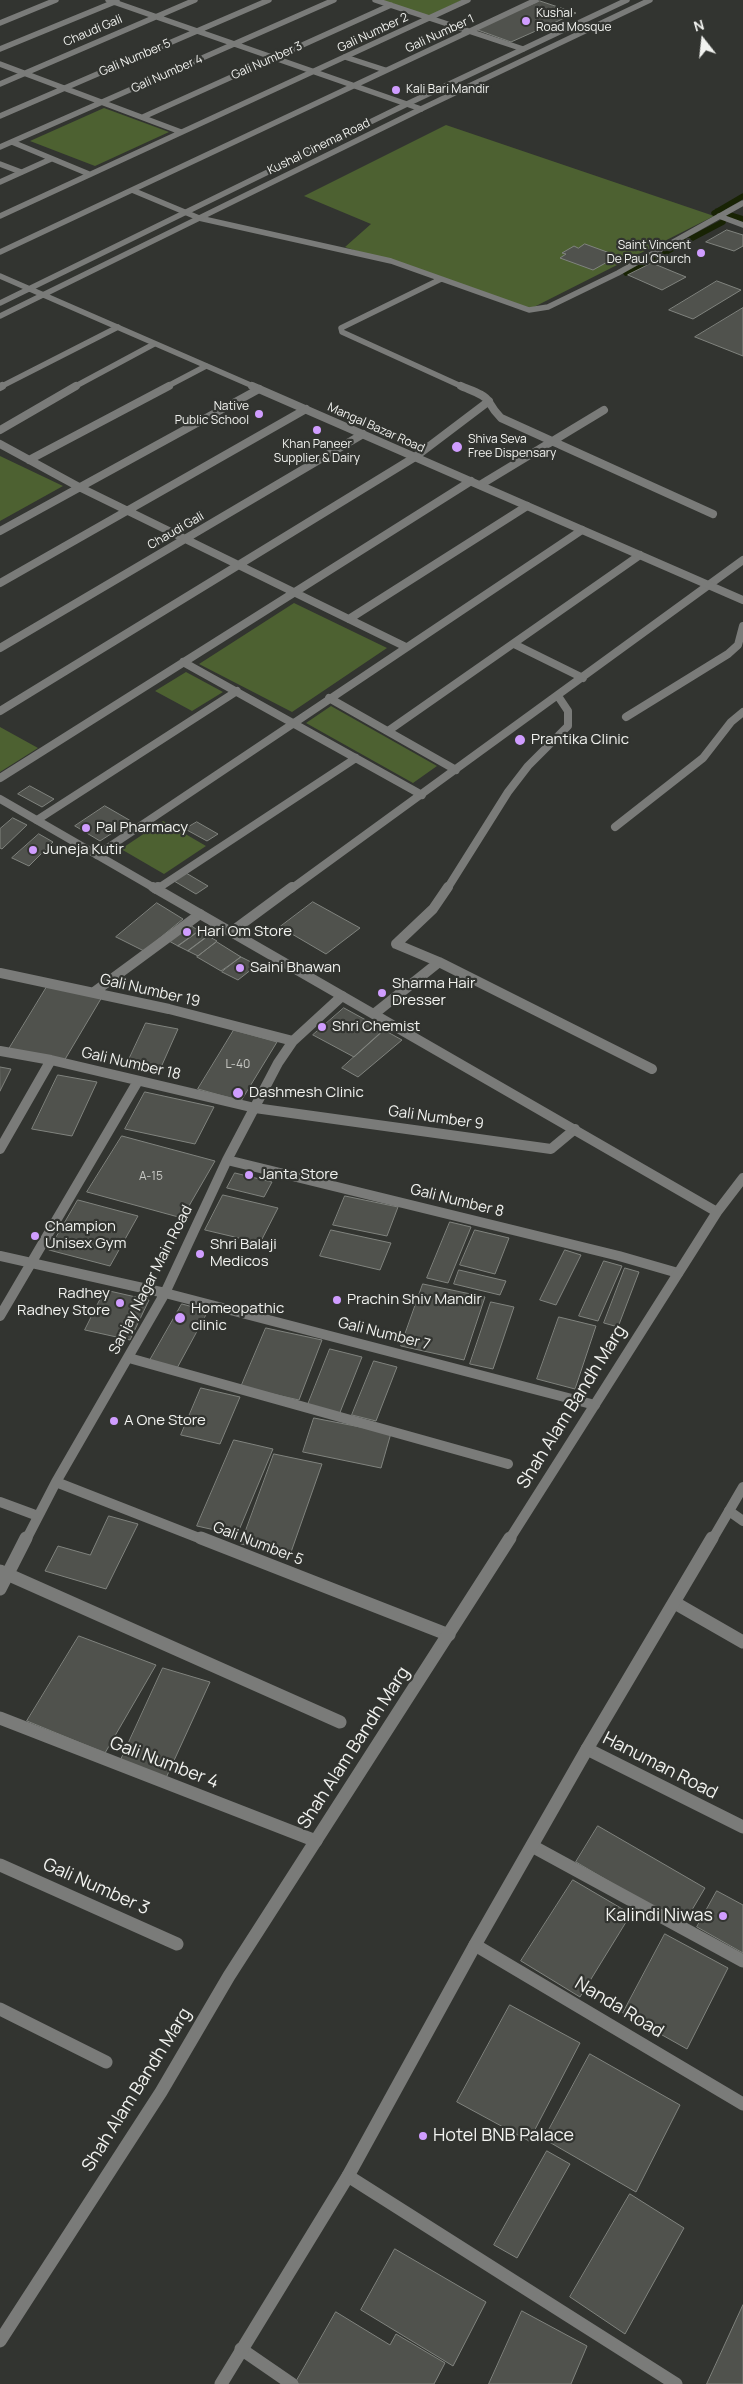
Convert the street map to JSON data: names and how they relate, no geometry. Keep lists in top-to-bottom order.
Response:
{
  "streets": {
    "street": [
      "Chaudi Gali",
      "Gali Number 2",
      "Gali Number 1",
      "Gali Number 5",
      "Gali Number 3",
      "Gali Number 4",
      "Kushal Cinema Road",
      "Mangal Bazar Road",
      "Gali Number 19",
      "Gali Number 18",
      "Gali Number 9",
      "Gali Number 8",
      "Sanjay Nagar Main Road",
      "Gali Number 7",
      "Shah Alam Bandh Marg",
      "Hanuman Road",
      "Nanda Road"
    ]
  },
  "crossings": [
    ["Chaudi Gali", "Mangal Bazar Road"],
    ["Gali Number 5", "Sanjay Nagar Main Road"],
    ["Gali Number 5", "Shah Alam Bandh Marg"],
    ["Gali Number 4", "Shah Alam Bandh Marg"],
    ["Kushal Cinema Road", "Mangal Bazar Road"],
    ["Gali Number 19", "Sanjay Nagar Main Road"],
    ["Gali Number 18", "Gali Number 9"],
    ["Gali Number 18", "Sanjay Nagar Main Road"],
    ["Gali Number 9", "Sanjay Nagar Main Road"],
    ["Gali Number 8", "Sanjay Nagar Main Road"],
    ["Gali Number 8", "Shah Alam Bandh Marg"],
    ["Sanjay Nagar Main Road", "Gali Number 7"],
    ["Gali Number 7", "Shah Alam Bandh Marg"]
  ],
  "places": [
    "Kushal Road Mosque",
    "Kali Bari Mandir",
    "Saint Vincent De Paul Church",
    "Native Public School",
    "Khan Paneer Supplier & Dairy",
    "Shiva Seva Free Dispensary",
    "Prantika Clinic",
    "Pal Pharmacy",
    "Juneja Kutir",
    "Hari Om Store",
    "Saini Bhawan",
    "Sharma Hair Dresser",
    "Shri Chemist",
    "Dashmesh Clinic",
    "Janta Store",
    "Champion Unisex Gym",
    "Shri Balaji Medicos",
    "Prachin Shiv Mandir",
    "Radhey Radhey Store",
    "Homeopathic clinic",
    "A One Store",
    "Kalindi Niwas",
    "Hotel BNB Palace"
  ],
  "house_numbers": ["L-40", "A-15"],
  "north": "top"
}
